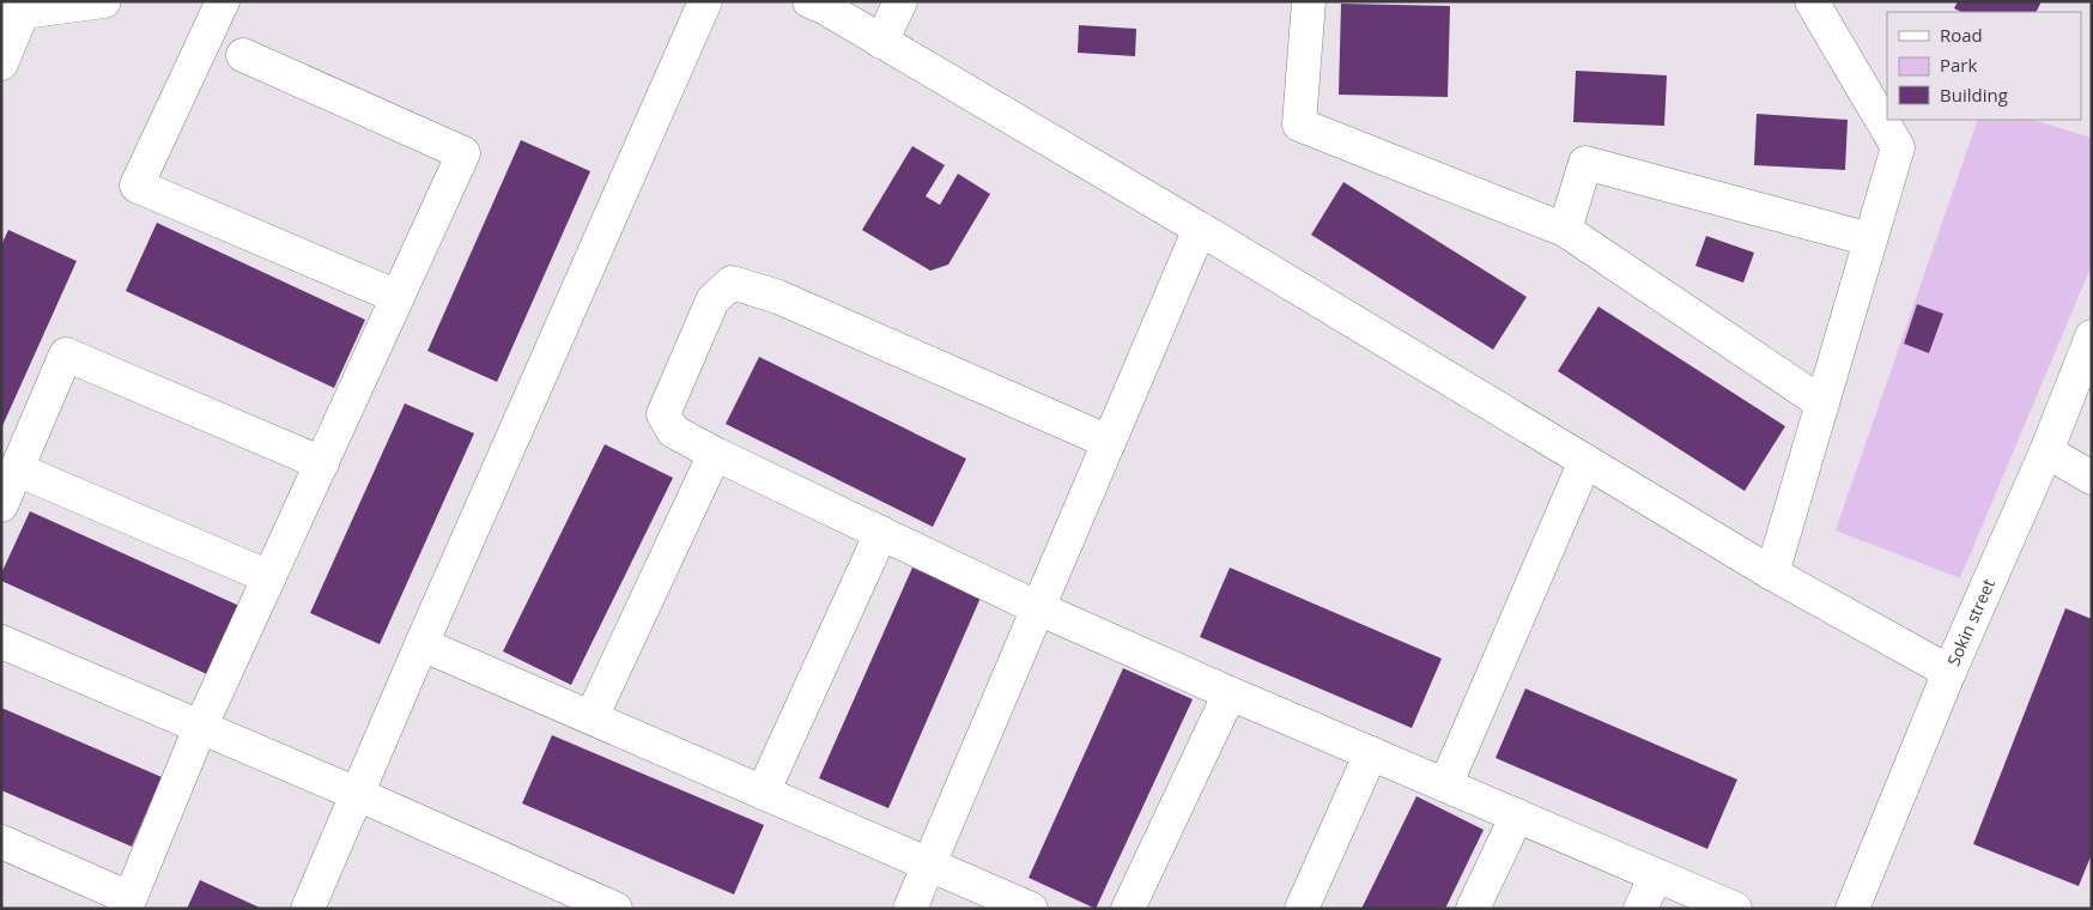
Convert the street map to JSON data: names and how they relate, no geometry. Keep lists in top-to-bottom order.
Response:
{
  "streets": {
    "street": ["Sokin street"]
  },
  "legend": ["Road", "Park", "Building"]
}
